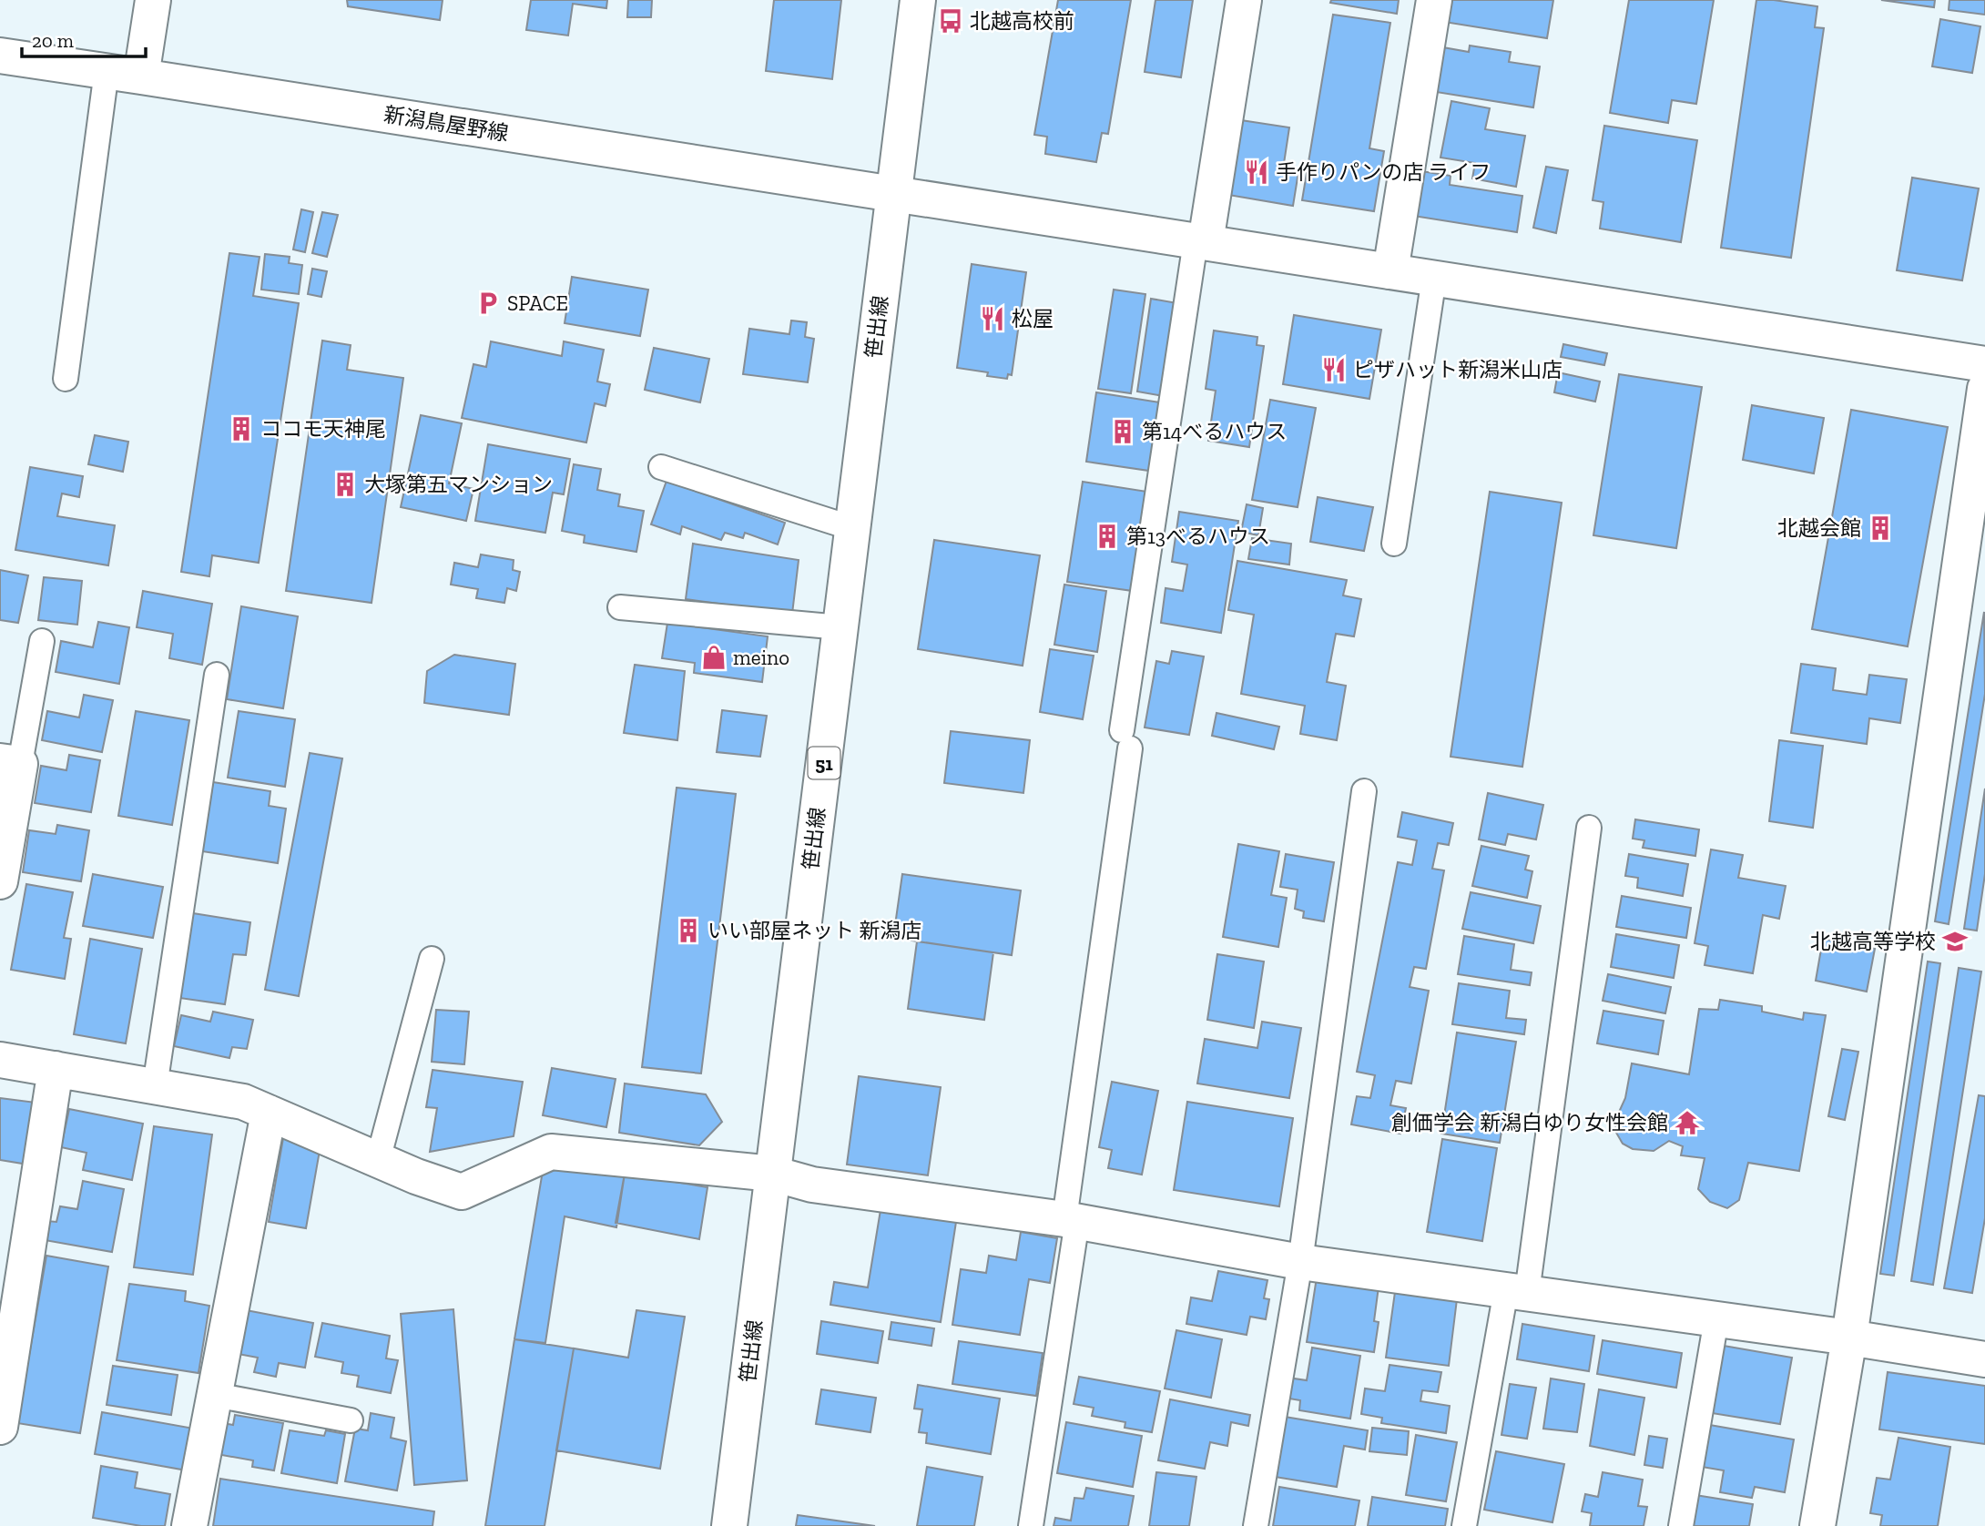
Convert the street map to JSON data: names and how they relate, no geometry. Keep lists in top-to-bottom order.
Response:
{
  "streets": {
    "street": ["新潟鳥屋野線", "笹出線", "51"]
  },
  "crossings": [
    ["新潟鳥屋野線", "笹出線"]
  ],
  "places": {
    "bus stop": ["北越高校前"],
    "restaurant": ["手作りパンの店 ライフ", "松屋", "ピザハット新潟米山店"],
    "parking": ["SPACE"],
    "building": [
      "ココモ天神尾",
      "第14べるハウス",
      "大塚第五マンション",
      "北越会館",
      "第13べるハウス",
      "いい部屋ネット 新潟店"
    ],
    "shop": ["meino"],
    "school or university": ["北越高等学校"],
    "temple": ["創価学会 新潟白ゆり女性会館"]
  },
  "scale_bar": "20 m"
}
